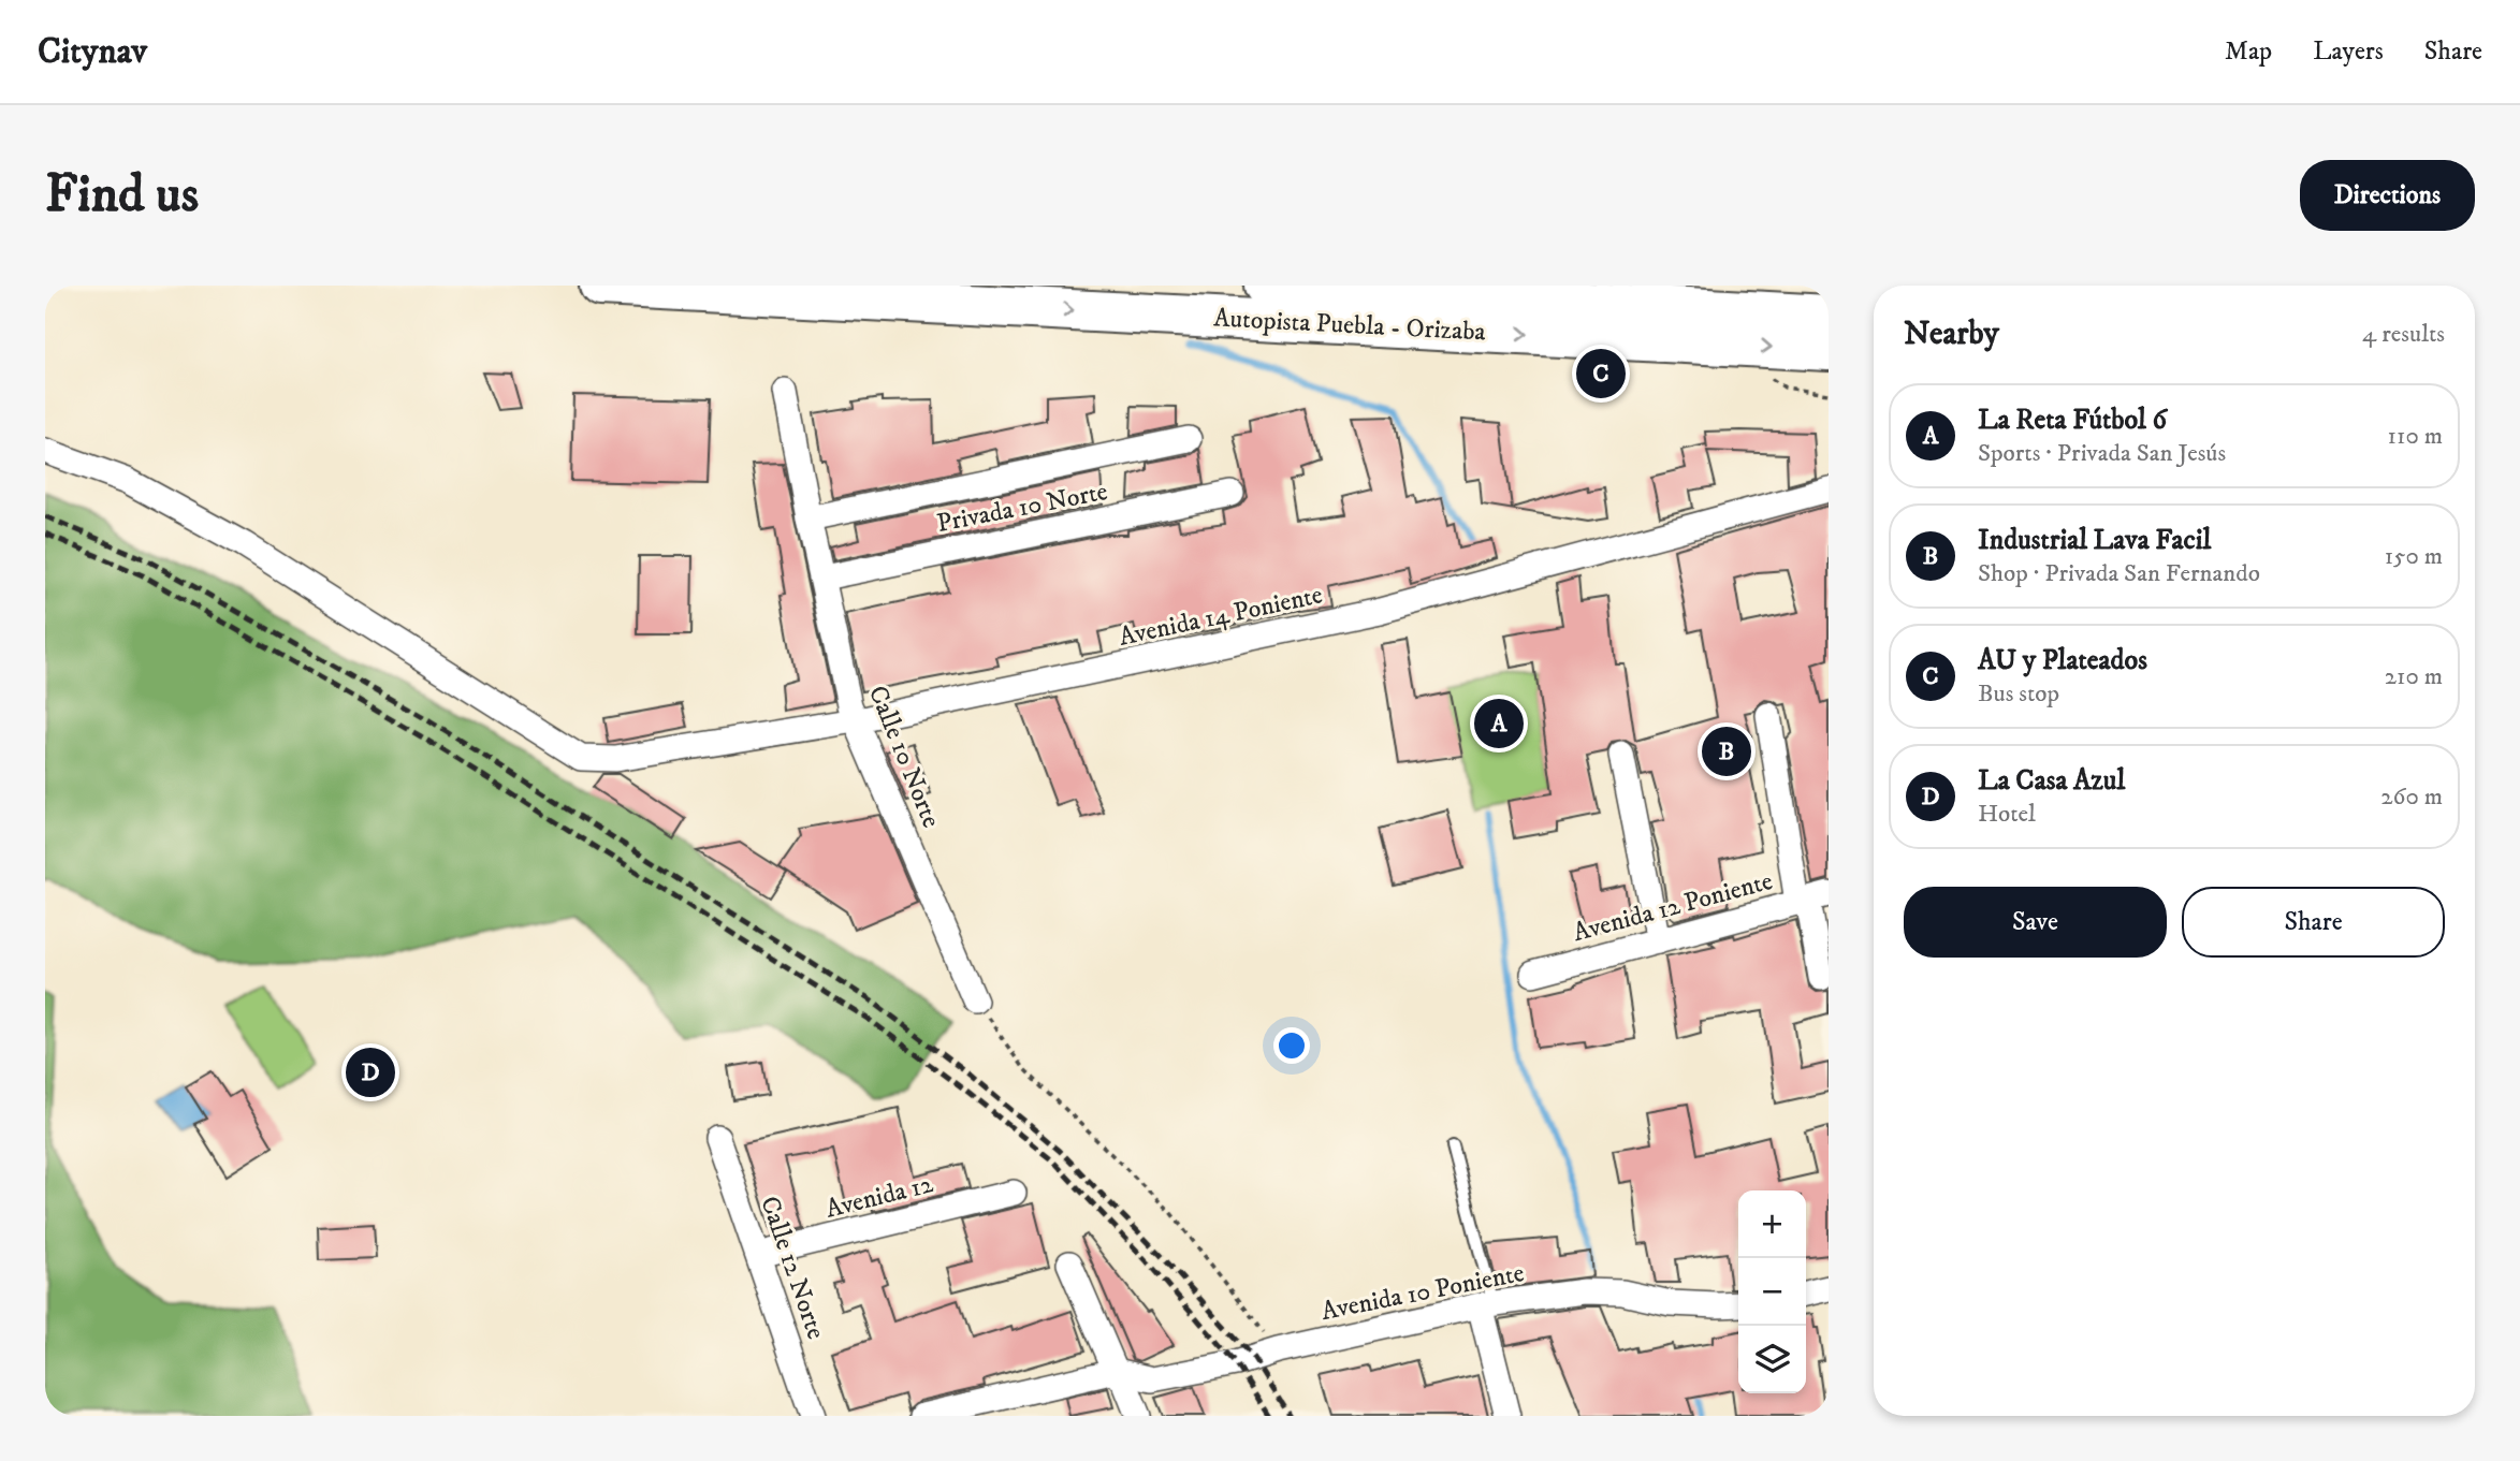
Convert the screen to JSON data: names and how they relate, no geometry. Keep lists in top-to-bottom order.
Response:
{
  "streets": {
    "highway": ["Autopista Puebla - Orizaba"],
    "street": [
      "Privada 10 Norte",
      "Avenida 14 Poniente",
      "Calle 10 Norte",
      "Avenida 12 Poniente",
      "Avenida 12",
      "Calle 12 Norte",
      "Avenida 10 Poniente"
    ]
  },
  "crossings": [
    ["Privada 10 Norte", "Calle 10 Norte"],
    ["Avenida 14 Poniente", "Calle 10 Norte"],
    ["Avenida 12", "Calle 12 Norte"]
  ],
  "page": {
    "header": "Citynav",
    "nav": ["Map", "Layers", "Share"],
    "buttons": [
      "Directions",
      ["Save", "Share"]
    ],
    "title": "Find us",
    "heading": ["Nearby", "4 results"],
    "pins": [
      "C",
      "A",
      "B",
      "D"
    ],
    "list": [
      {
        "mark": "A",
        "name": "La Reta Fútbol 6",
        "note": "Sports · Privada San Jesús",
        "value": "110 m"
      },
      {
        "mark": "B",
        "name": "Industrial Lava Facil",
        "note": "Shop · Privada San Fernando",
        "value": "150 m"
      },
      {
        "mark": "C",
        "name": "AU y Plateados",
        "note": "Bus stop",
        "value": "210 m"
      },
      {
        "mark": "D",
        "name": "La Casa Azul",
        "note": "Hotel",
        "value": "260 m"
      }
    ],
    "map_buttons": ["+", "−"]
  }
}
